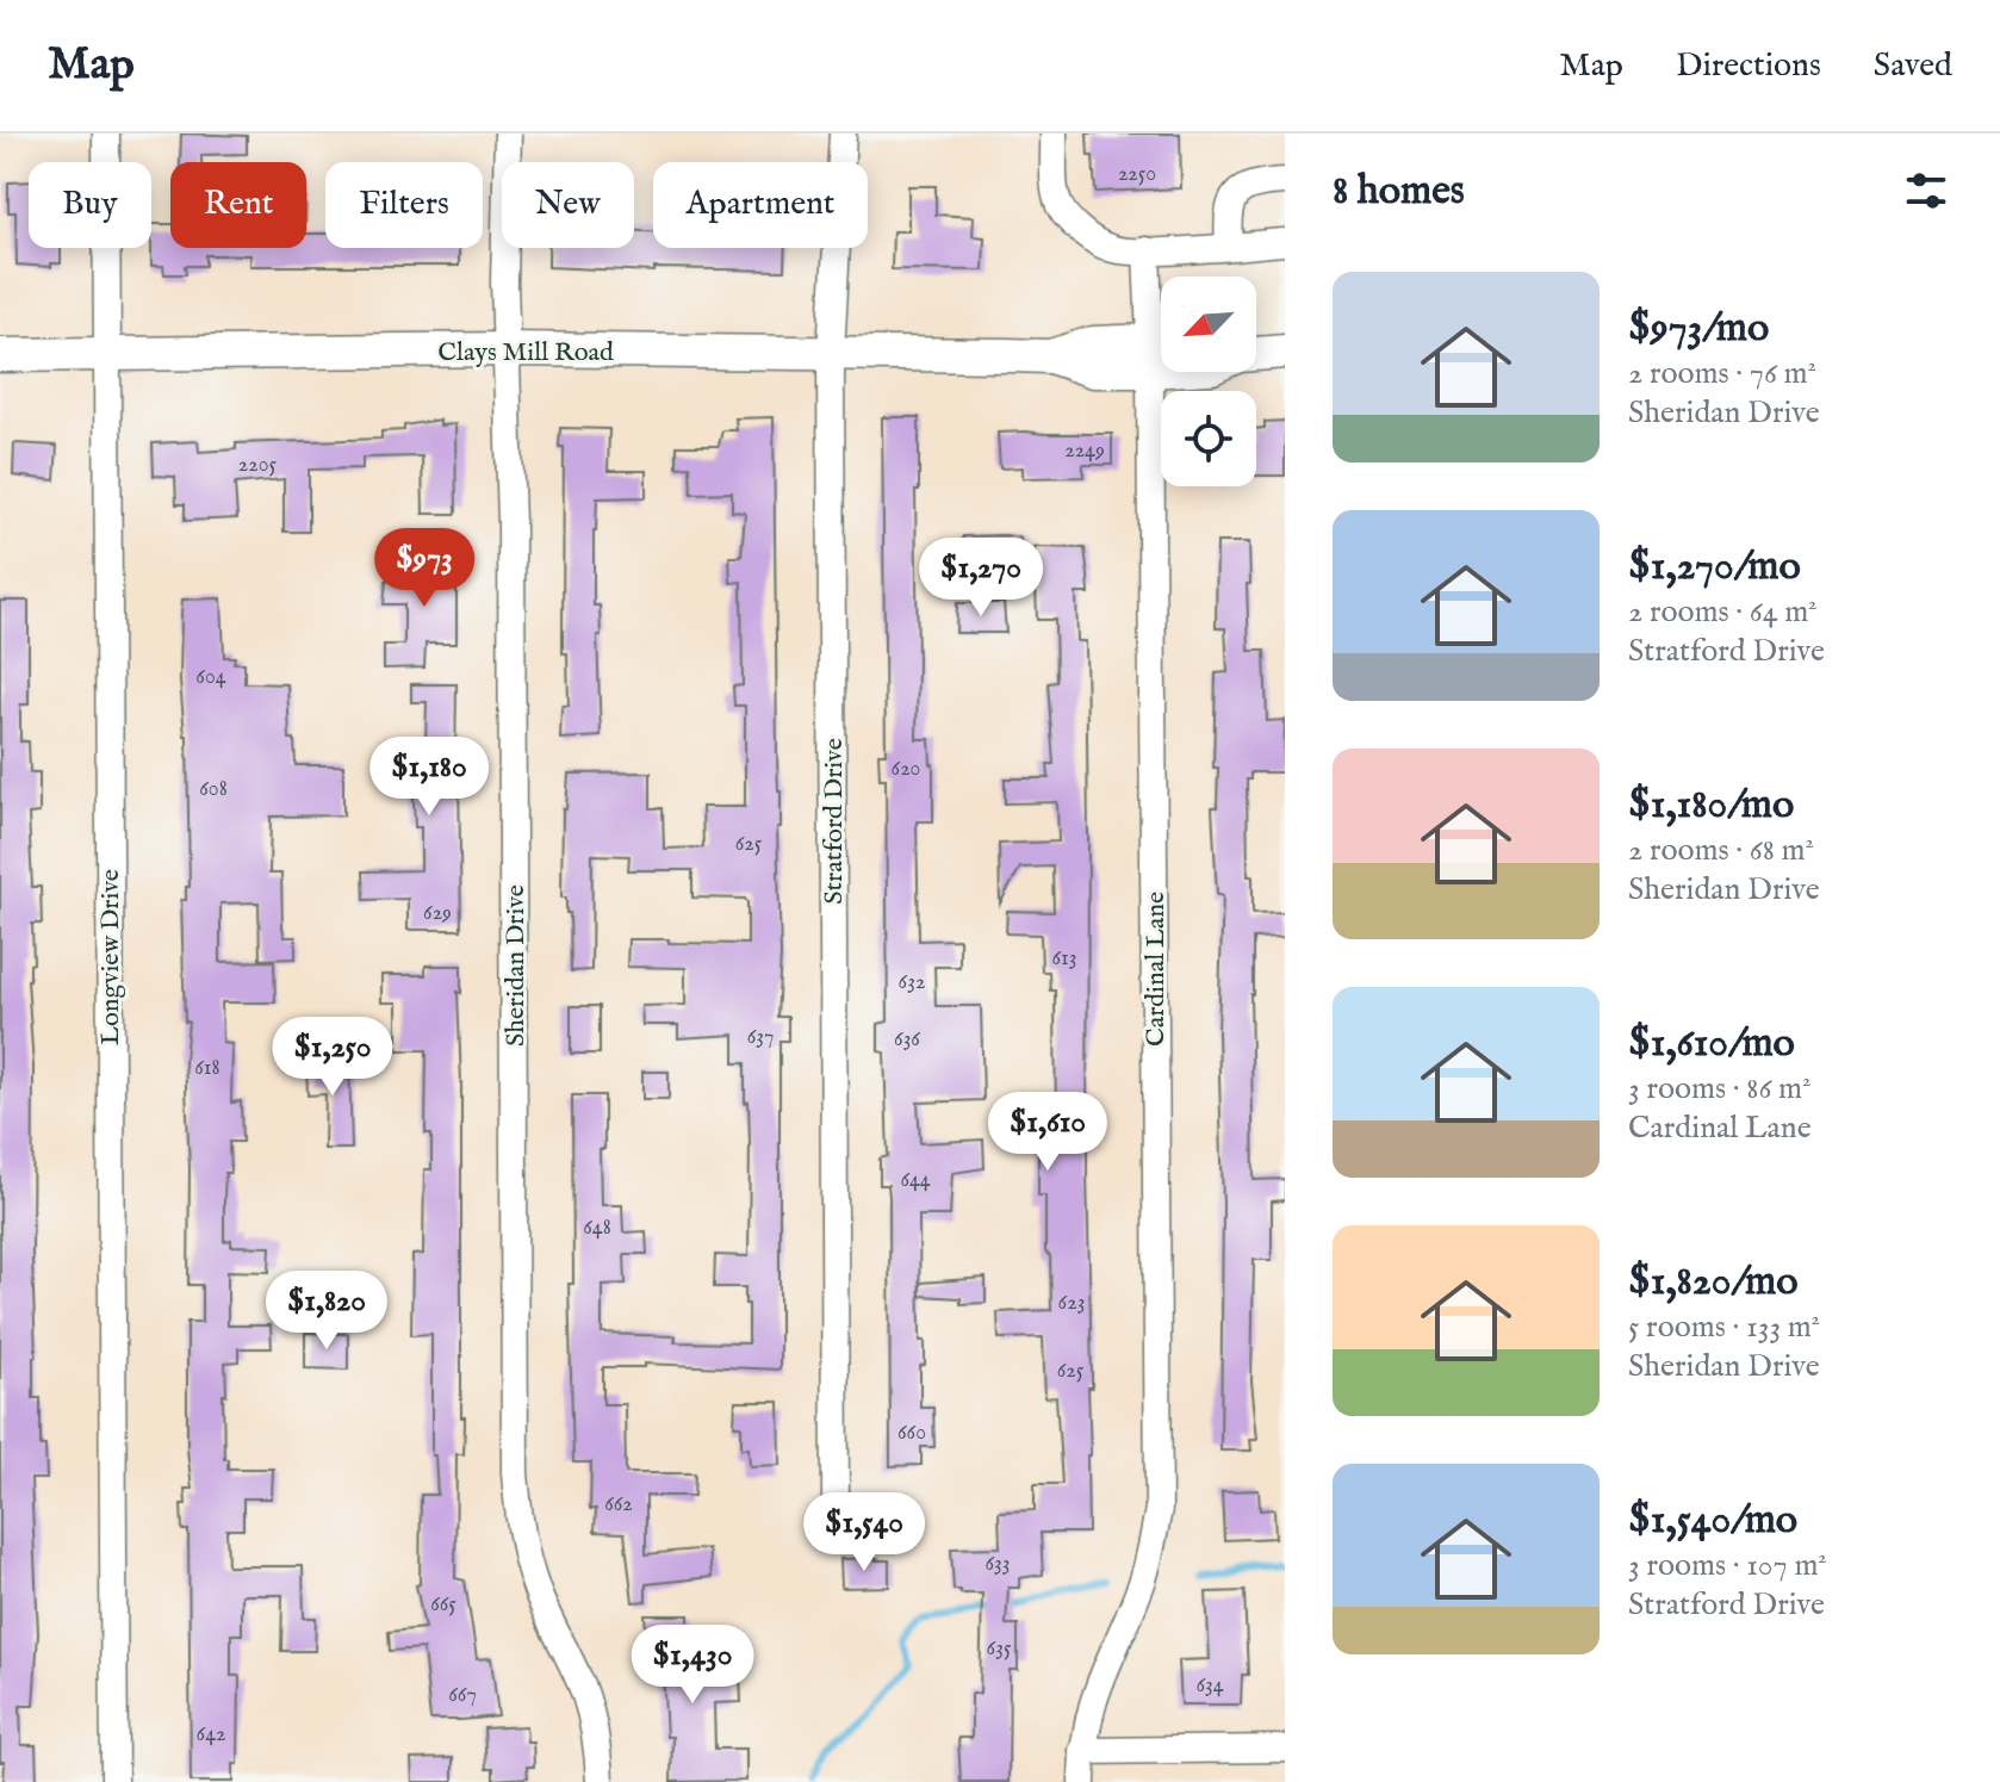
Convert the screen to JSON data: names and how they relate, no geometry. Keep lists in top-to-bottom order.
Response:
{
  "streets": {
    "main road": ["Clays Mill Road"],
    "street": [
      "Stratford Drive",
      "Longview Drive",
      "Sheridan Drive",
      "Cardinal Lane"
    ]
  },
  "crossings": [
    ["Clays Mill Road", "Stratford Drive"],
    ["Clays Mill Road", "Longview Drive"],
    ["Clays Mill Road", "Sheridan Drive"],
    ["Clays Mill Road", "Cardinal Lane"]
  ],
  "house_numbers": [
    "2250",
    "2249",
    "2205",
    "604",
    "620",
    "608",
    "625",
    "629",
    "613",
    "632",
    "637",
    "636",
    "618",
    "644",
    "648",
    "623",
    "625",
    "660",
    "662",
    "633",
    "665",
    "635",
    "634",
    "667",
    "642"
  ],
  "north": "bottom left",
  "page": {
    "header": "Map",
    "nav": ["Map", "Directions", "Saved"],
    "heading": "8 homes",
    "chip": [
      "Buy",
      "Rent",
      "Filters",
      "New",
      "Apartment"
    ],
    "list": [
      {
        "name": "$973/mo",
        "note": "2 rooms · 76 m² · Sheridan Drive"
      },
      {
        "name": "$1,270/mo",
        "note": "2 rooms · 64 m² · Stratford Drive"
      },
      {
        "name": "$1,180/mo",
        "note": "2 rooms · 68 m² · Sheridan Drive"
      },
      {
        "name": "$1,610/mo",
        "note": "3 rooms · 86 m² · Cardinal Lane"
      },
      {
        "name": "$1,820/mo",
        "note": "5 rooms · 133 m² · Sheridan Drive"
      },
      {
        "name": "$1,540/mo",
        "note": "3 rooms · 107 m² · Stratford Drive"
      }
    ],
    "price": [
      "$973",
      "$1,270",
      "$1,180",
      "$1,250",
      "$1,610",
      "$1,820",
      "$1,540",
      "$1,430"
    ]
  }
}
